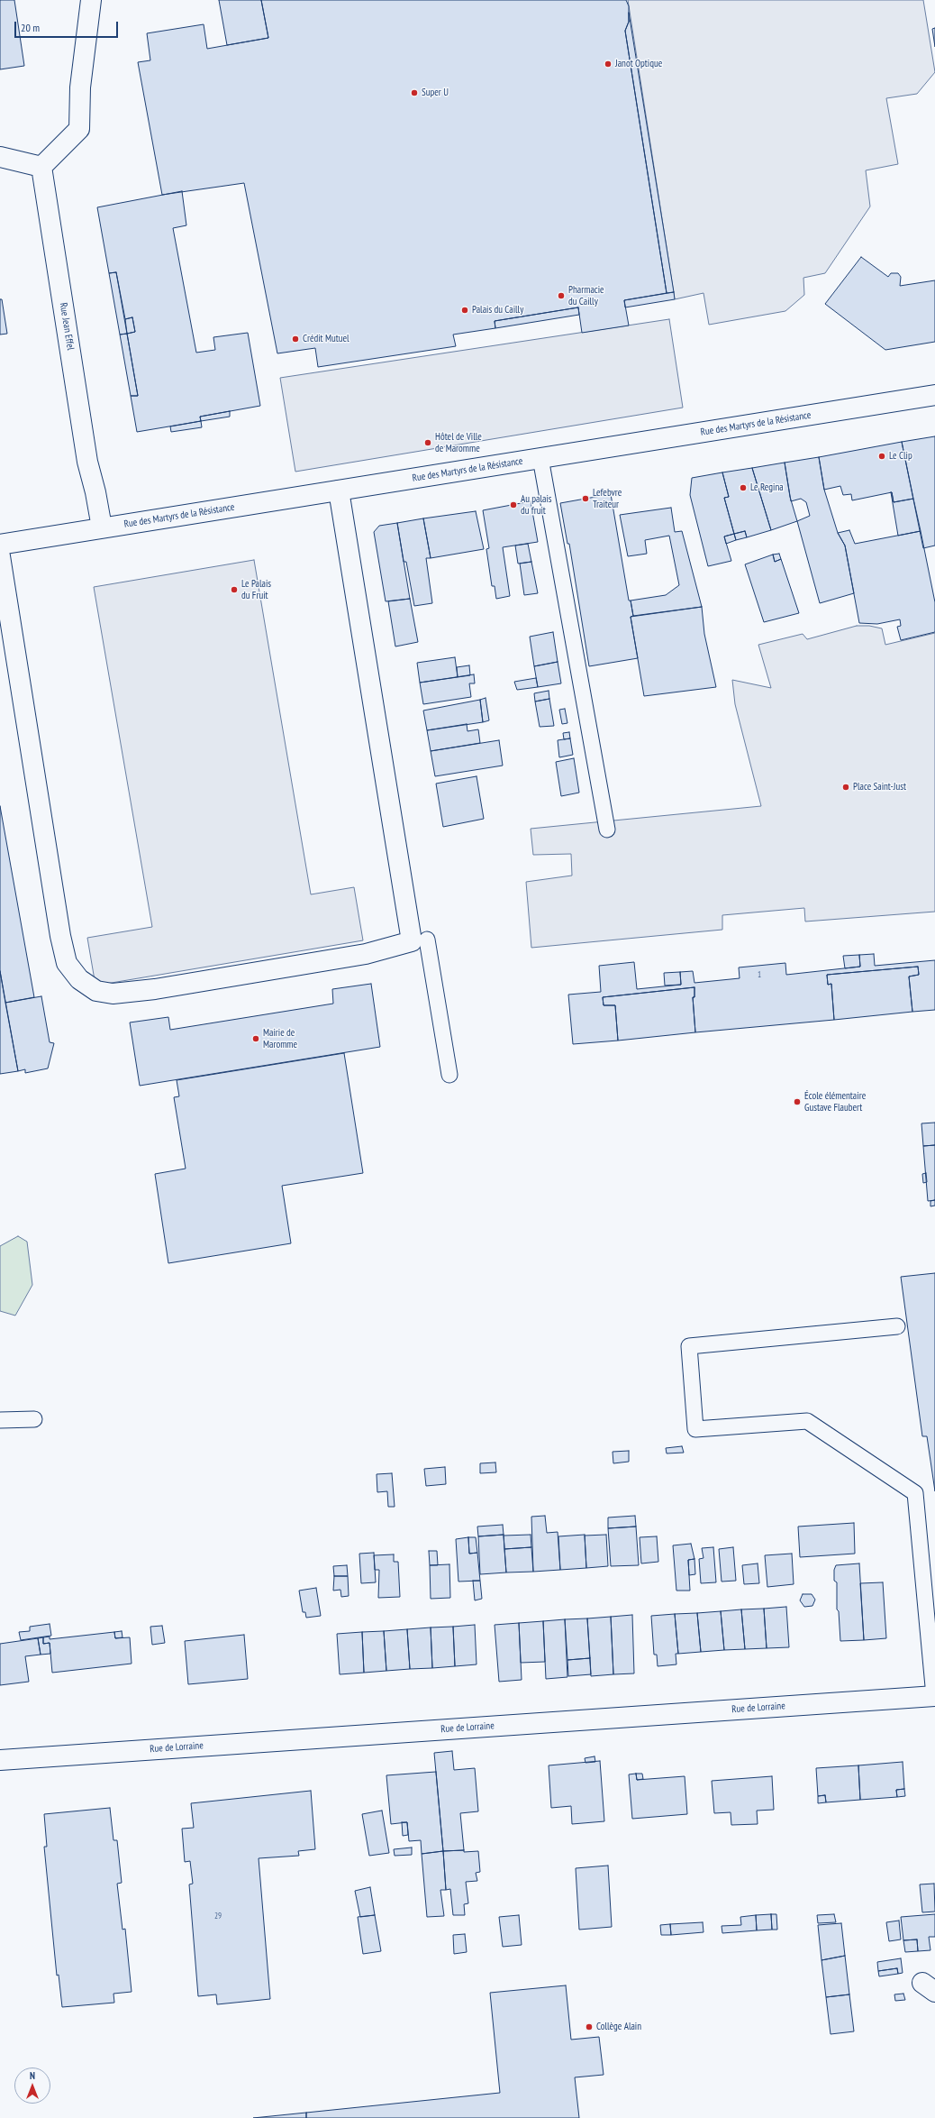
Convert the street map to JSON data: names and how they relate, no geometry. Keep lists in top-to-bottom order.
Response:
{
  "streets": {
    "street": ["Rue Jean Effel", "Rue des Martyrs de la Résistance", "Rue de Lorraine"]
  },
  "crossings": [
    ["Rue Jean Effel", "Rue des Martyrs de la Résistance"]
  ],
  "places": [
    "Janot Optique",
    "Super U",
    "Pharmacie du Cailly",
    "Palais du Cailly",
    "Crédit Mutuel",
    "Hôtel de Ville de Maromme",
    "Le Clip",
    "Le Regina",
    "Lefebvre Traiteur",
    "Au palais du fruit",
    "Le Palais du Fruit",
    "Place Saint-Just",
    "Mairie de Maromme",
    "École élémentaire Gustave Flaubert",
    "Collège Alain"
  ],
  "house_numbers": ["1", "29"],
  "scale_bar": "20 m",
  "north": "top"
}
